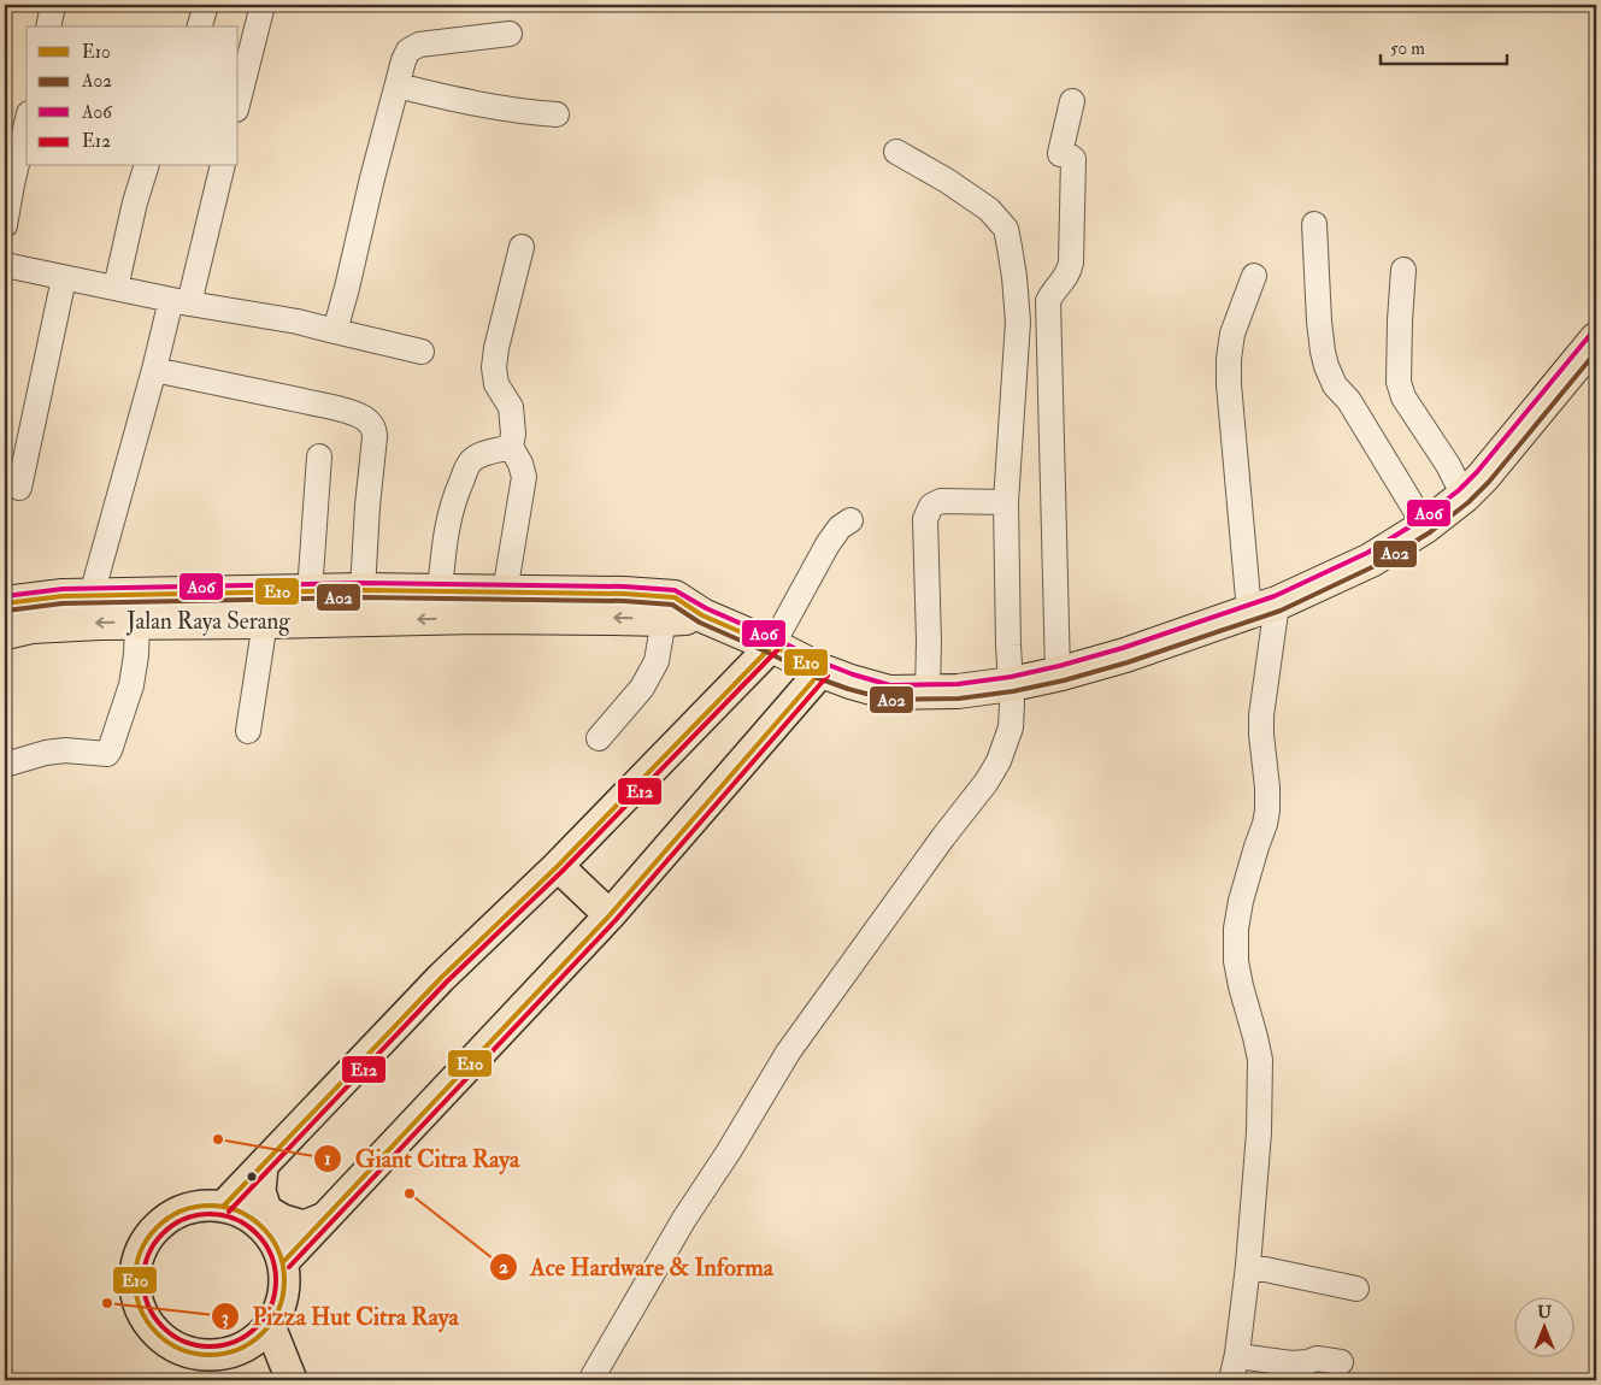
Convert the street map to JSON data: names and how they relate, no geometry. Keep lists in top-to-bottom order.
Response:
{
  "streets": {
    "highway": ["Jalan Raya Serang"]
  },
  "places": ["Giant Citra Raya", "Ace Hardware & Informa", "Pizza Hut Citra Raya"],
  "lines": [
    "transit line A06",
    "transit line A02",
    "transit line E10",
    "transit line E12"
  ],
  "legend": [
    "E10",
    "A02",
    "A06",
    "E12"
  ],
  "scale_bar": "50 m",
  "north": "top"
}
